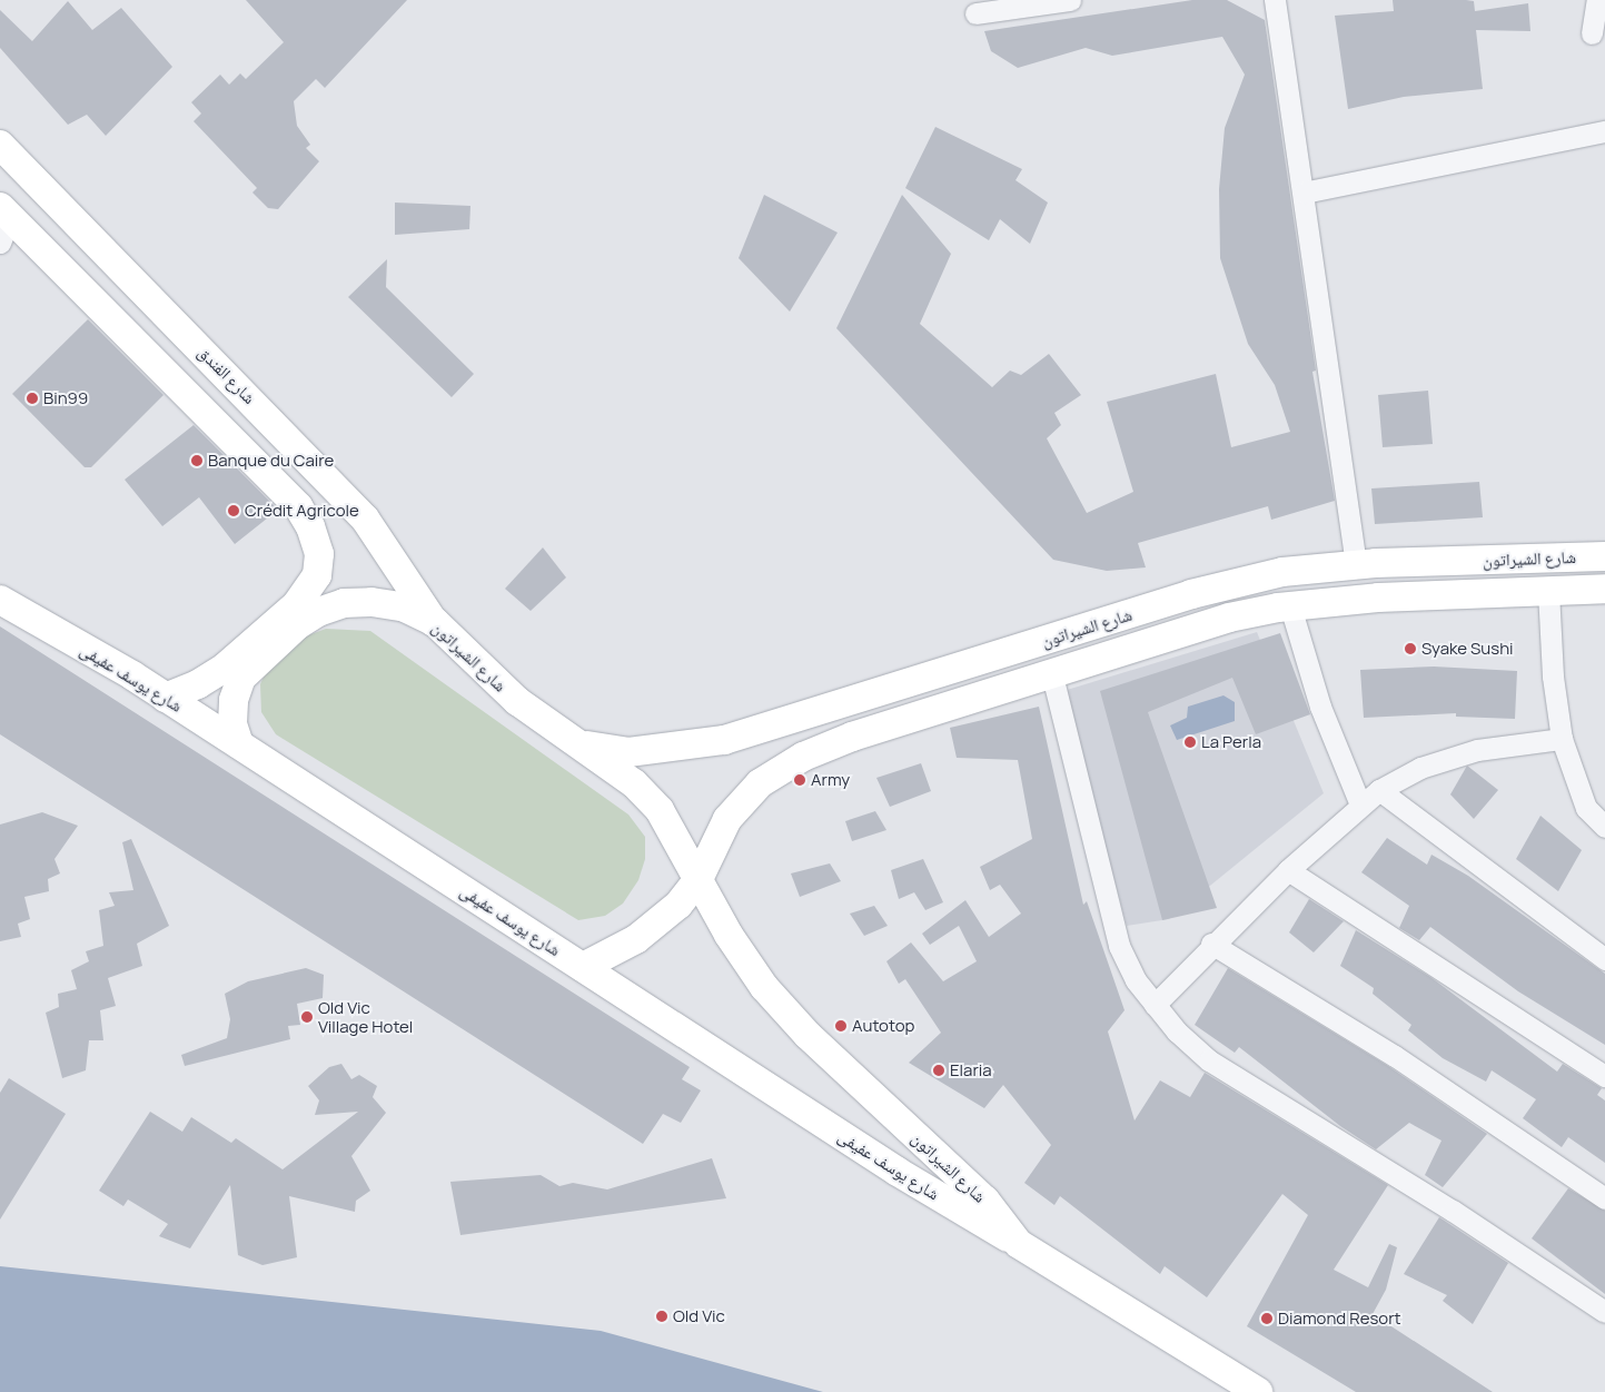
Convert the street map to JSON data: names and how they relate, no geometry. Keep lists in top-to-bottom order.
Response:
{
  "streets": {
    "street": ["شارع الفندق", "شارع الشيراتون", "شارع يوسف عفيفى"]
  },
  "crossings": [
    ["شارع الفندق", "شارع الشيراتون"],
    ["شارع الشيراتون", "شارع يوسف عفيفى"]
  ],
  "places": [
    "Bin99",
    "Banque du Caire",
    "Crédit Agricole",
    "Syake Sushi",
    "La Perla",
    "Army",
    "Old Vic Village Hotel",
    "Autotop",
    "Elaria",
    "Old Vic",
    "Diamond Resort"
  ]
}
